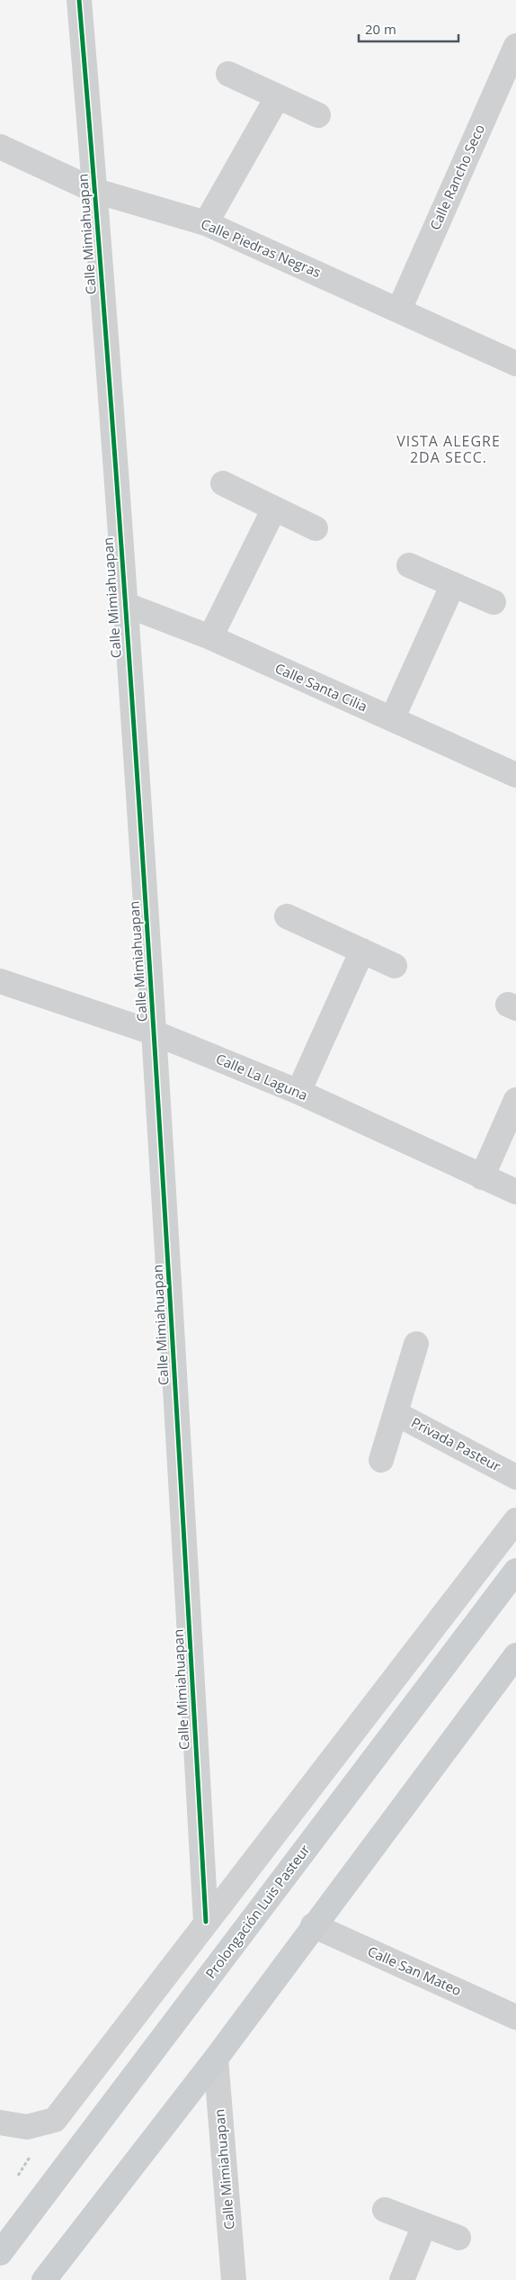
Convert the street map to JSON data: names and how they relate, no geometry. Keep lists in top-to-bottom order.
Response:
{
  "streets": {
    "main road": ["Prolongación Luis Pasteur"],
    "street": [
      "Calle Rancho Seco",
      "Calle Mimiahuapan",
      "Calle Piedras Negras",
      "Calle Santa Cilia",
      "Calle La Laguna",
      "Privada Pasteur",
      "Calle San Mateo"
    ]
  },
  "crossings": [
    ["Calle Rancho Seco", "Calle Piedras Negras"],
    ["Calle Mimiahuapan", "Calle Piedras Negras"],
    ["Calle Mimiahuapan", "Calle Santa Cilia"],
    ["Calle Mimiahuapan", "Calle La Laguna"]
  ],
  "districts": ["VISTA ALEGRE 2DA SECC."],
  "scale_bar": "20 m"
}
